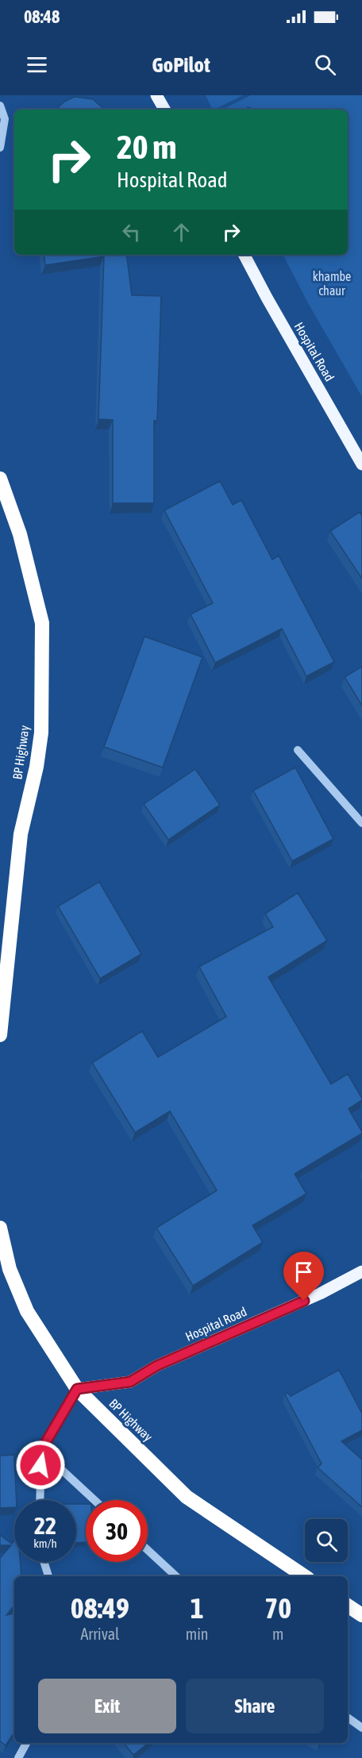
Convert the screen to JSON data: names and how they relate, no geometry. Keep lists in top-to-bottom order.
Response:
{
  "streets": {
    "highway": ["BP Highway"],
    "main road": ["Hospital Road"]
  },
  "crossings": [
    ["Hospital Road", "BP Highway"]
  ],
  "parks": ["khambe chaur"],
  "page": {
    "status": "08:48",
    "header": "GoPilot",
    "turn": ["20 m", "Hospital Road"],
    "speed": "22 km/h",
    "limit": "30",
    "eta": [
      "08:49",
      "Arrival",
      "1",
      "min",
      "70",
      "m"
    ],
    "buttons": ["Exit", "Share"]
  }
}
